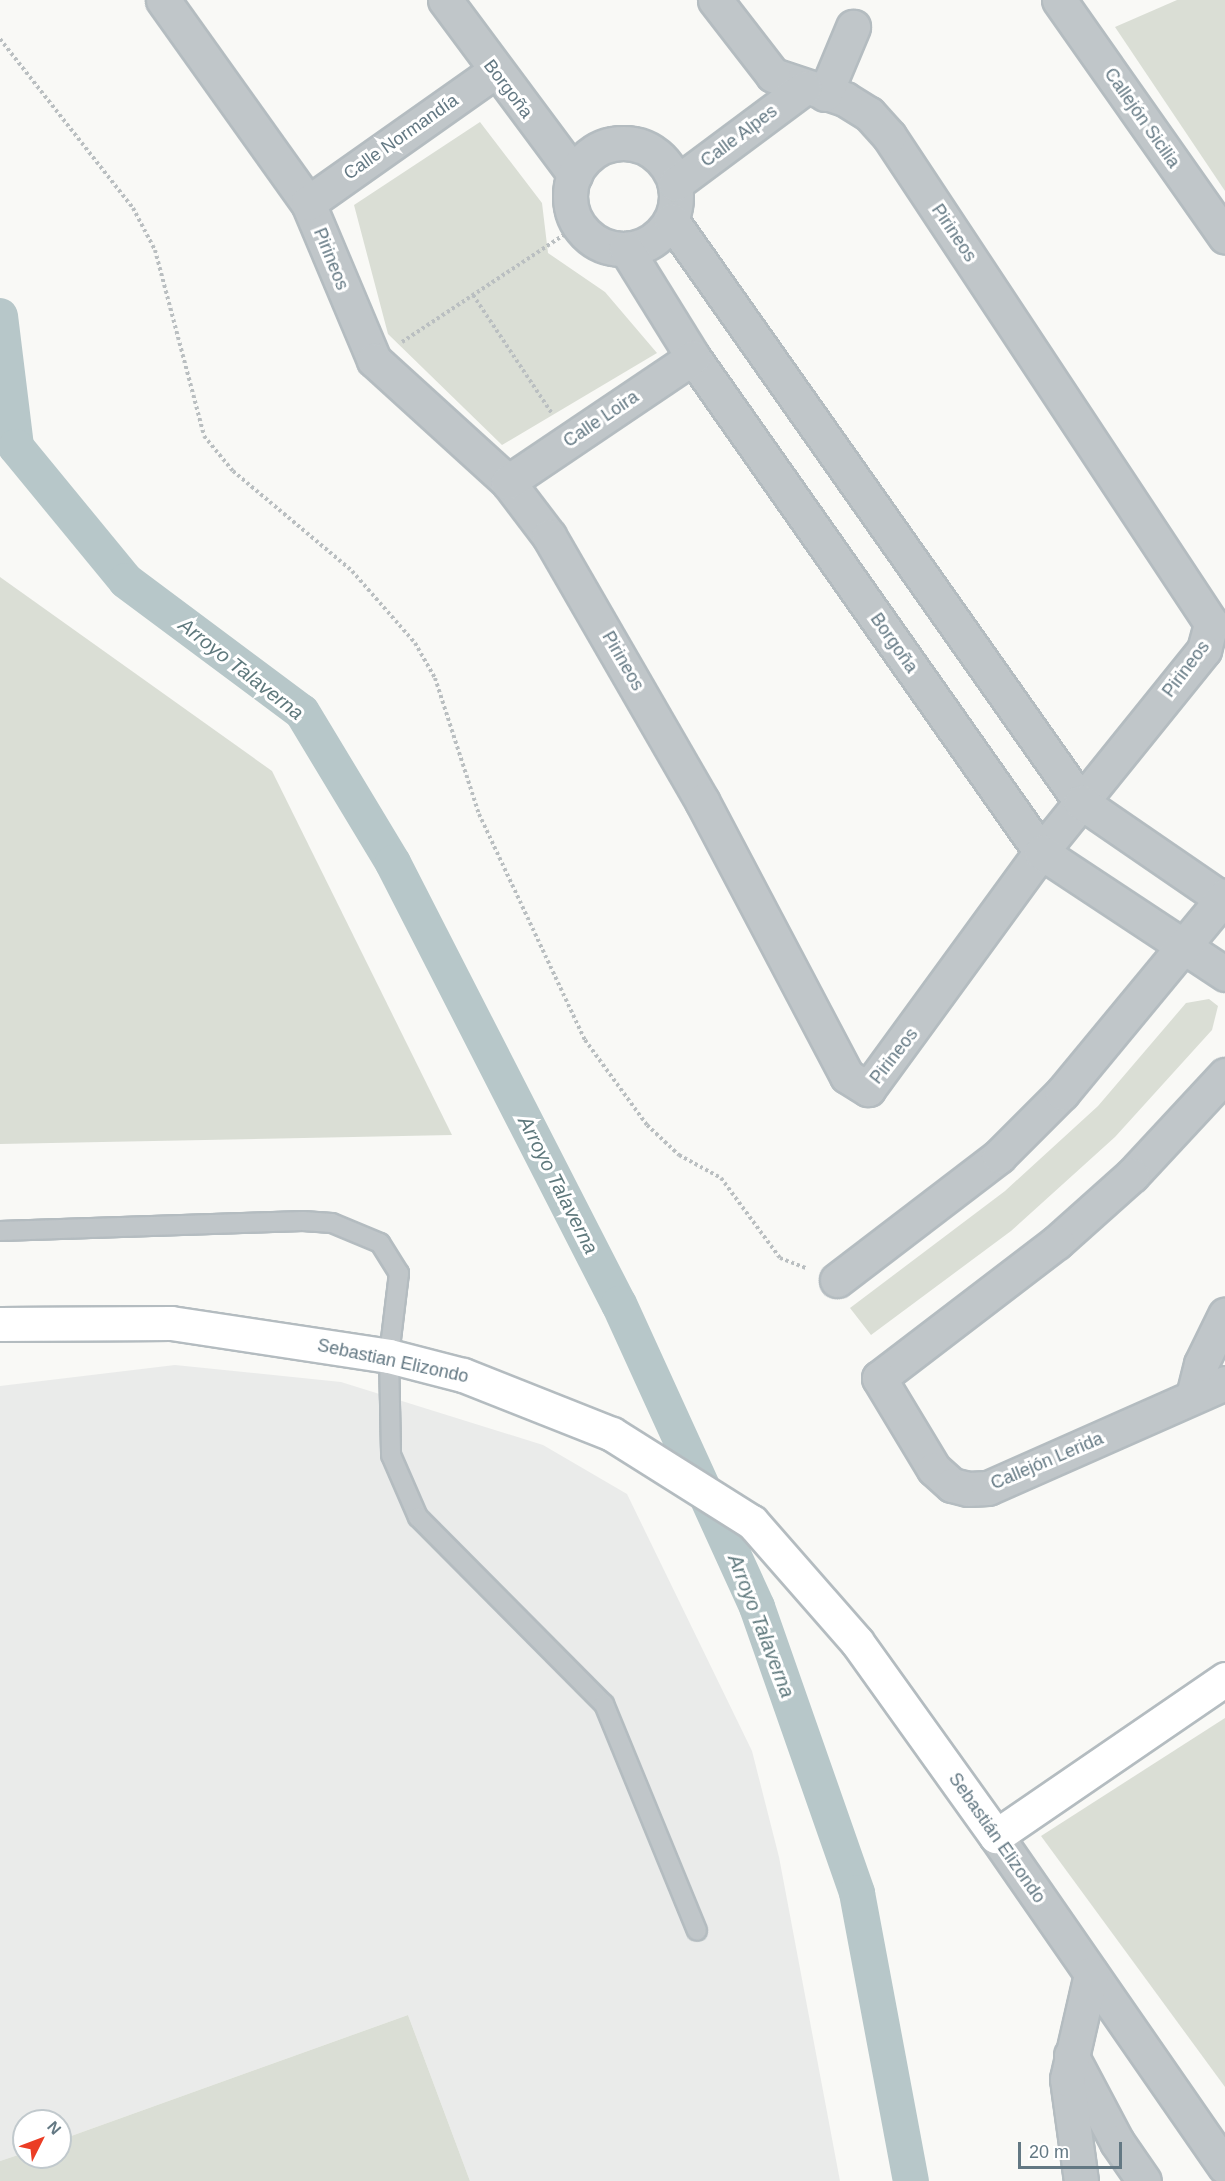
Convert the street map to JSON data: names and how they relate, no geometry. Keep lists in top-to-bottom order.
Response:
{
  "streets": {
    "street": [
      "Borgoña",
      "Callejón Sicilia",
      "Calle Alpes",
      "Calle Normandía",
      "Pirineos",
      "Calle Loira",
      "Sebastian Elizondo",
      "Callejón Lerida",
      "Sebastián Elizondo"
    ]
  },
  "crossings": [
    ["Borgoña", "Calle Alpes"],
    ["Borgoña", "Calle Normandía"],
    ["Borgoña", "Pirineos"],
    ["Borgoña", "Calle Loira"],
    ["Calle Alpes", "Pirineos"],
    ["Calle Normandía", "Pirineos"],
    ["Pirineos", "Calle Loira"],
    ["Sebastian Elizondo", "Sebastián Elizondo"]
  ],
  "water": ["Arroyo Talaverna"],
  "scale_bar": "20 m",
  "north": "top right"
}
